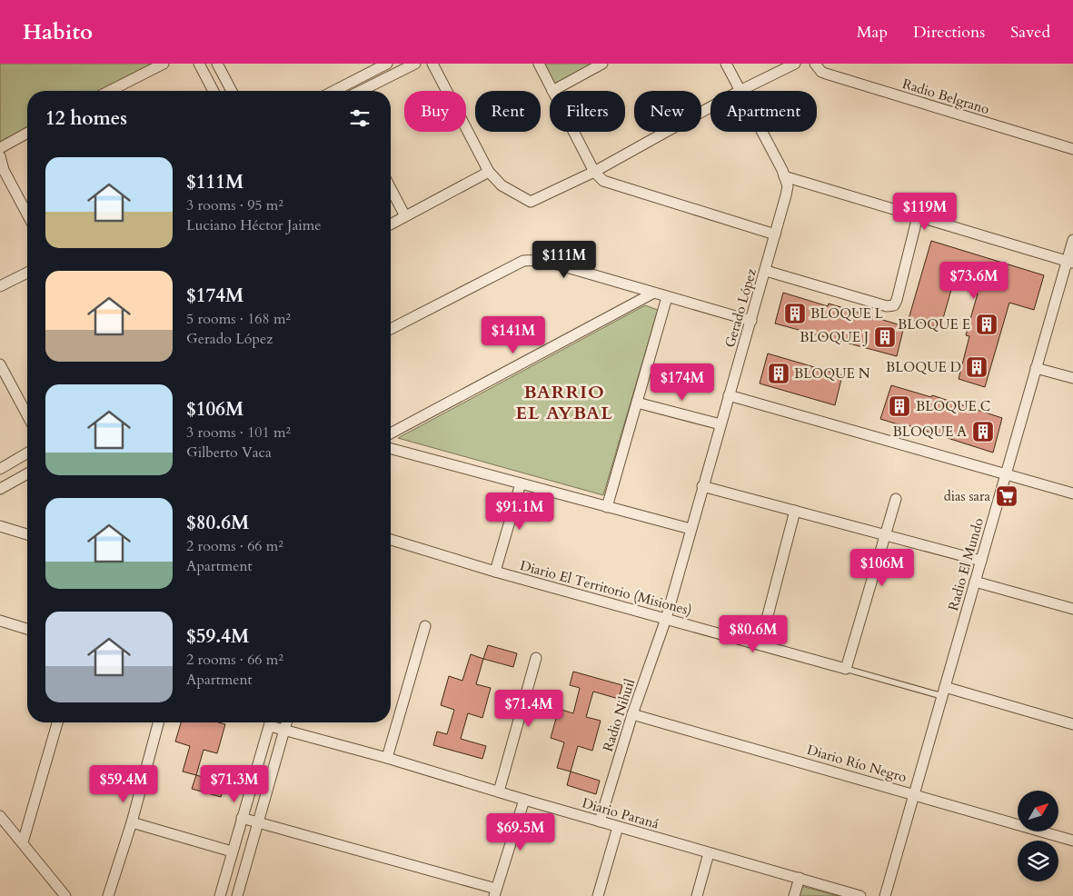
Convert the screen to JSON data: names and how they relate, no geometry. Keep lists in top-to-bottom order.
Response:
{
  "streets": {
    "street": [
      "Radio Belgrano",
      "Gerado López",
      "Radio El Mundo",
      "Diario El Territorio (Misiones)",
      "Radio Nihuil",
      "Diario Río Negro",
      "Diario Paraná"
    ]
  },
  "crossings": [
    ["Gerado López", "Diario El Territorio (Misiones)"],
    ["Gerado López", "Radio Nihuil"],
    ["Radio El Mundo", "Diario Río Negro"],
    ["Diario El Territorio (Misiones)", "Radio Nihuil"],
    ["Radio Nihuil", "Diario Río Negro"],
    ["Radio Nihuil", "Diario Paraná"]
  ],
  "districts": ["BARRIO EL AYBAL"],
  "places": {
    "building": [
      "BLOQUE L",
      "BLOQUE E",
      "BLOQUE J",
      "BLOQUE D",
      "BLOQUE N",
      "BLOQUE C",
      "BLOQUE A"
    ],
    "supermarket": ["dias sara"]
  },
  "north": "top right",
  "page": {
    "header": "Habito",
    "nav": ["Map", "Directions", "Saved"],
    "chip": [
      "Buy",
      "Rent",
      "Filters",
      "New",
      "Apartment"
    ],
    "heading": "12 homes",
    "list": [
      {
        "name": "$111M",
        "note": "3 rooms · 95 m² · Luciano Héctor Jaime"
      },
      {
        "name": "$174M",
        "note": "5 rooms · 168 m² · Gerado López"
      },
      {
        "name": "$106M",
        "note": "3 rooms · 101 m² · Gilberto Vaca"
      },
      {
        "name": "$80.6M",
        "note": "2 rooms · 66 m² · Apartment"
      },
      {
        "name": "$59.4M",
        "note": "2 rooms · 66 m² · Apartment"
      }
    ],
    "price": [
      "$119M",
      "$111M",
      "$73.6M",
      "$141M",
      "$174M",
      "$91.1M",
      "$106M",
      "$80.6M",
      "$71.4M",
      "$59.4M",
      "$71.3M",
      "$69.5M"
    ]
  }
}
